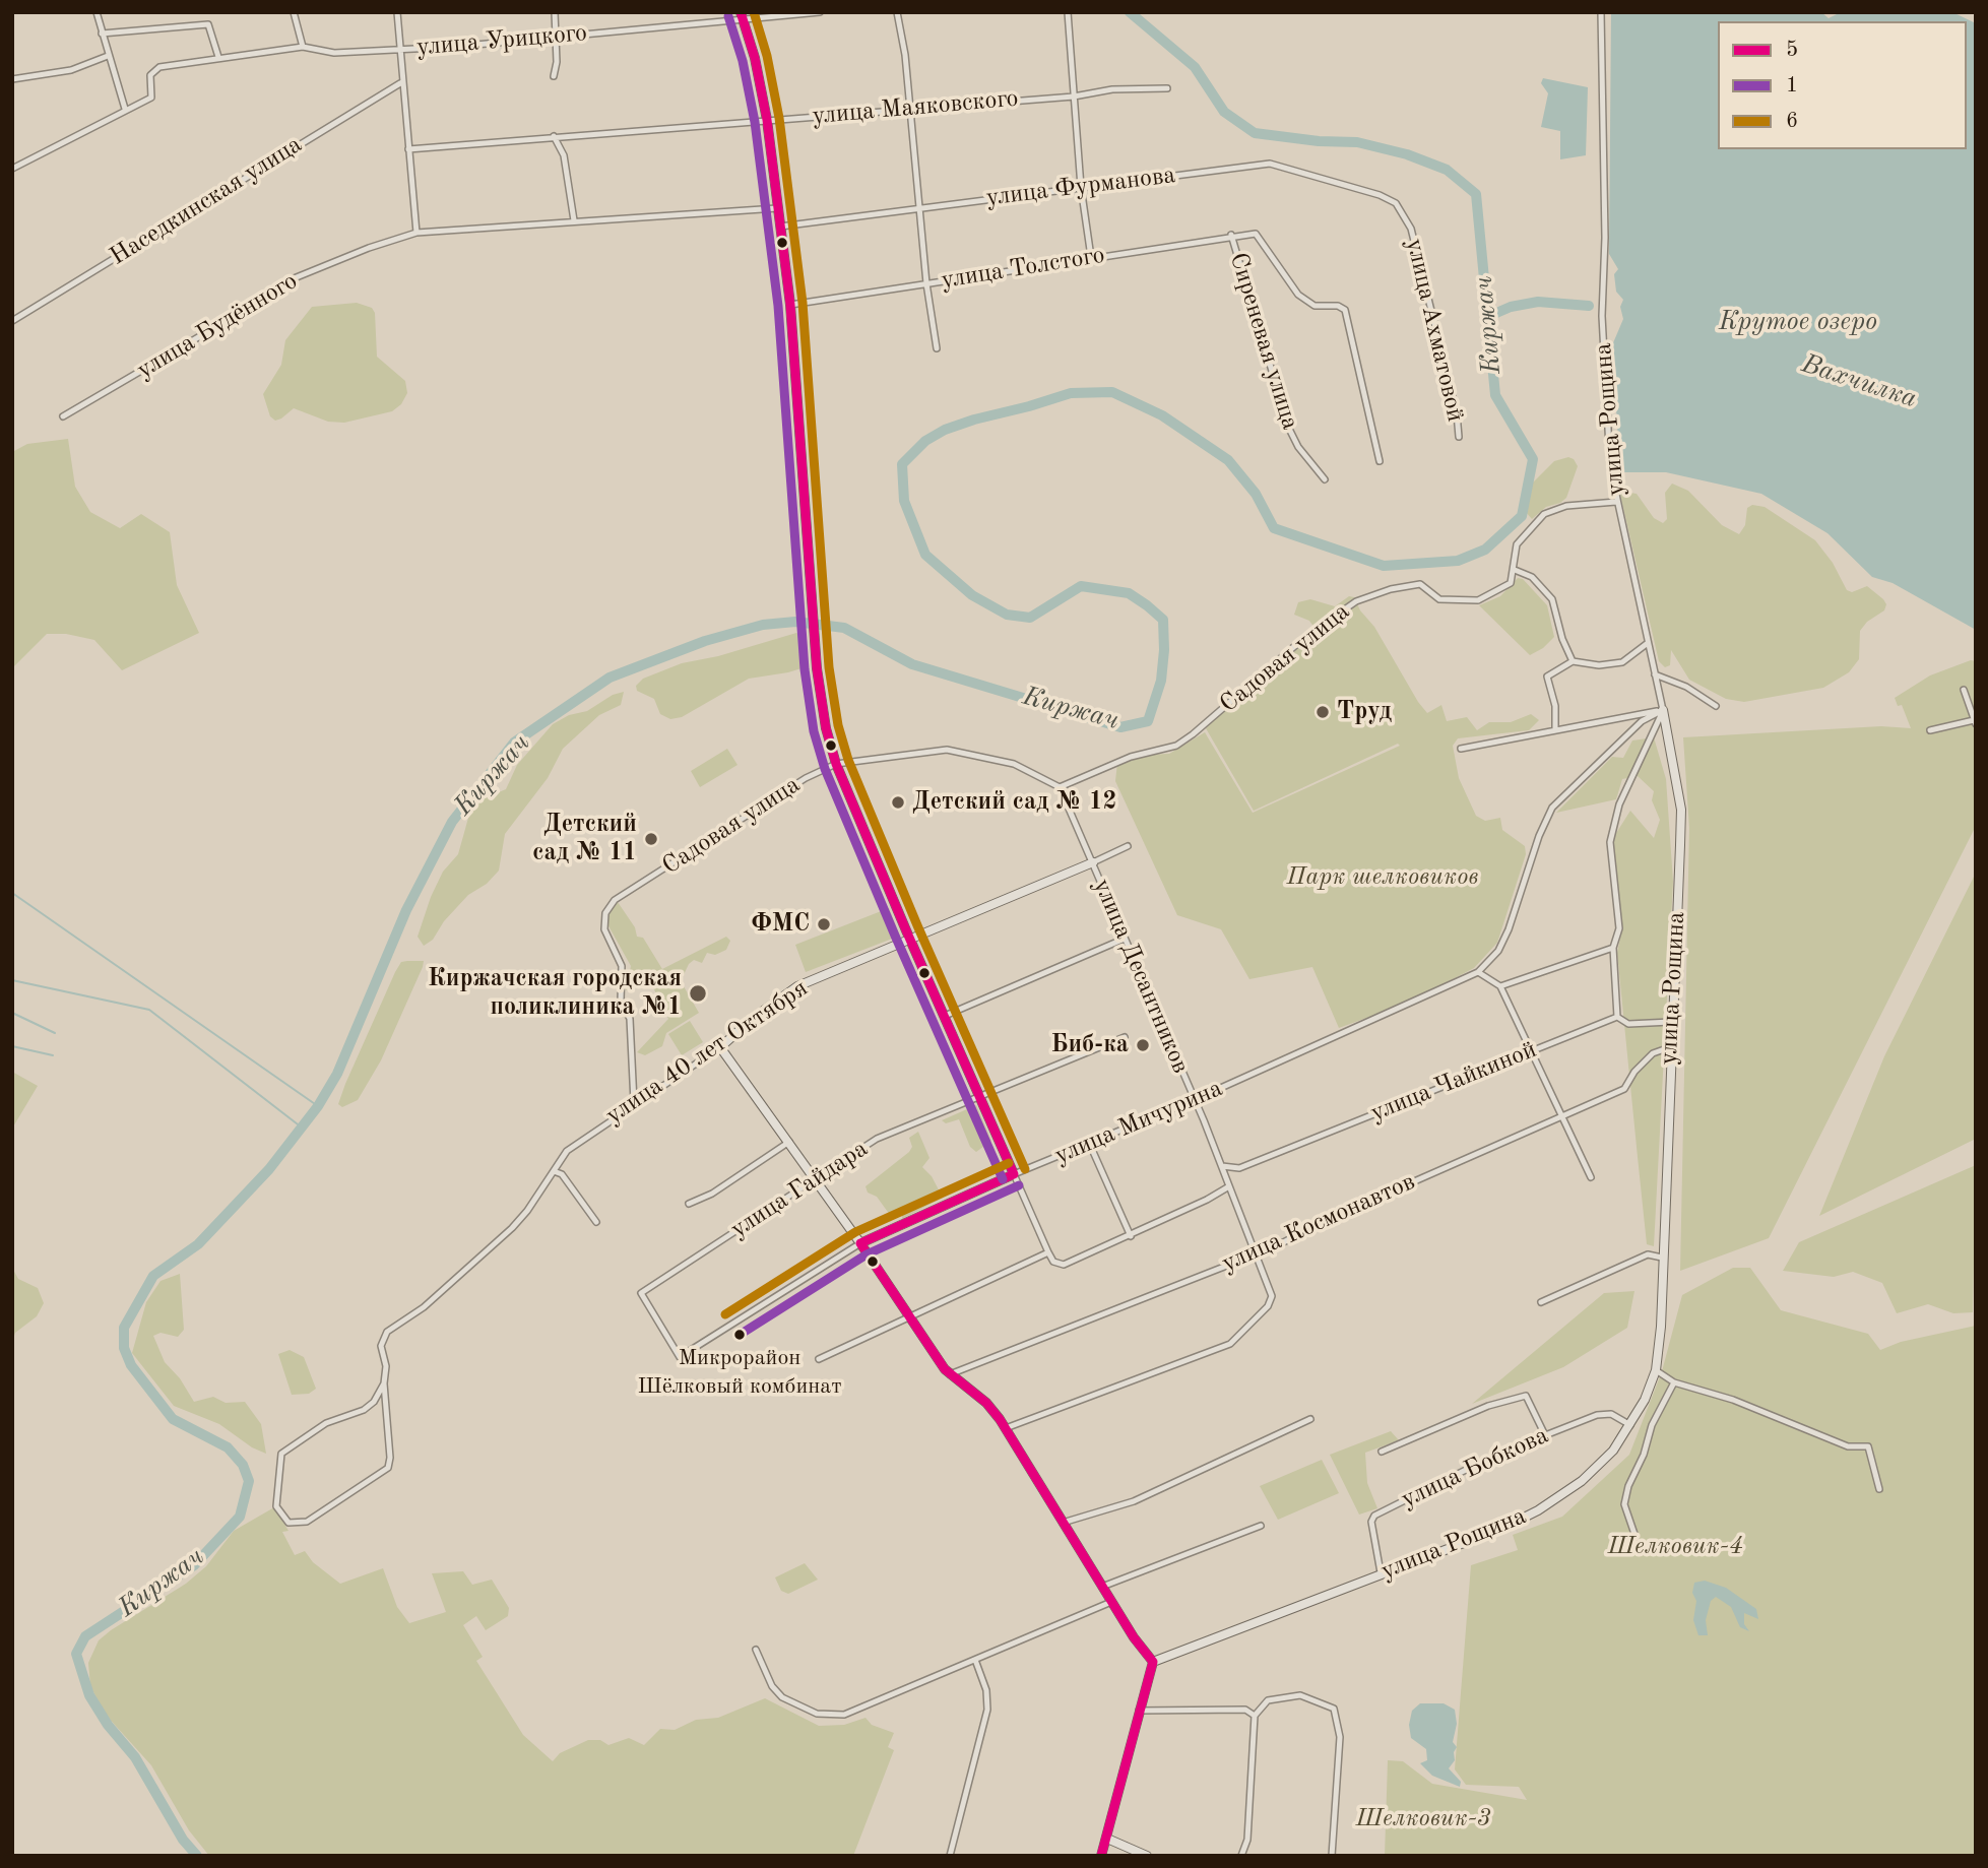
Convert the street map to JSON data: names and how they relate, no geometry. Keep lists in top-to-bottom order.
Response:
{
  "streets": {
    "street": [
      "улица Урицкого",
      "улица Маяковского",
      "улица Фурманова",
      "Наседкинская улица",
      "улица Толстого",
      "улица Будённого",
      "улица Ахматовой",
      "Сиреневая улица",
      "улица Рощина",
      "Садовая улица",
      "улица Десантников",
      "улица 40 лет Октября",
      "улица Чайкиной",
      "улица Мичурина",
      "улица Гайдара",
      "улица Космонавтов",
      "улица Бобкова"
    ]
  },
  "crossings": [
    ["улица Фурманова", "улица Ахматовой"],
    ["улица Толстого", "Сиреневая улица"],
    ["улица Рощина", "улица Космонавтов"],
    ["улица Рощина", "улица Бобкова"],
    ["Садовая улица", "улица Десантников"],
    ["Садовая улица", "улица 40 лет Октября"],
    ["улица Десантников", "улица 40 лет Октября"],
    ["улица Десантников", "улица Чайкиной"],
    ["улица Десантников", "улица Мичурина"],
    ["улица Мичурина", "улица Гайдара"]
  ],
  "water": ["Крутое озеро", "Киржач", "Вахчилка"],
  "parks": ["Парк шелковиков", "Шелковик-4", "Шелковик-3"],
  "places": [
    "Труд",
    "Детский сад № 12",
    "Детский сад № 11",
    "ФМС",
    "Киржачская городская поликлиника №1",
    "Биб-ка",
    "Микрорайон Шёлковый комбинат"
  ],
  "lines": ["transit line 5", "transit line 6", "transit line 1"],
  "legend": ["5", "1", "6"]
}
